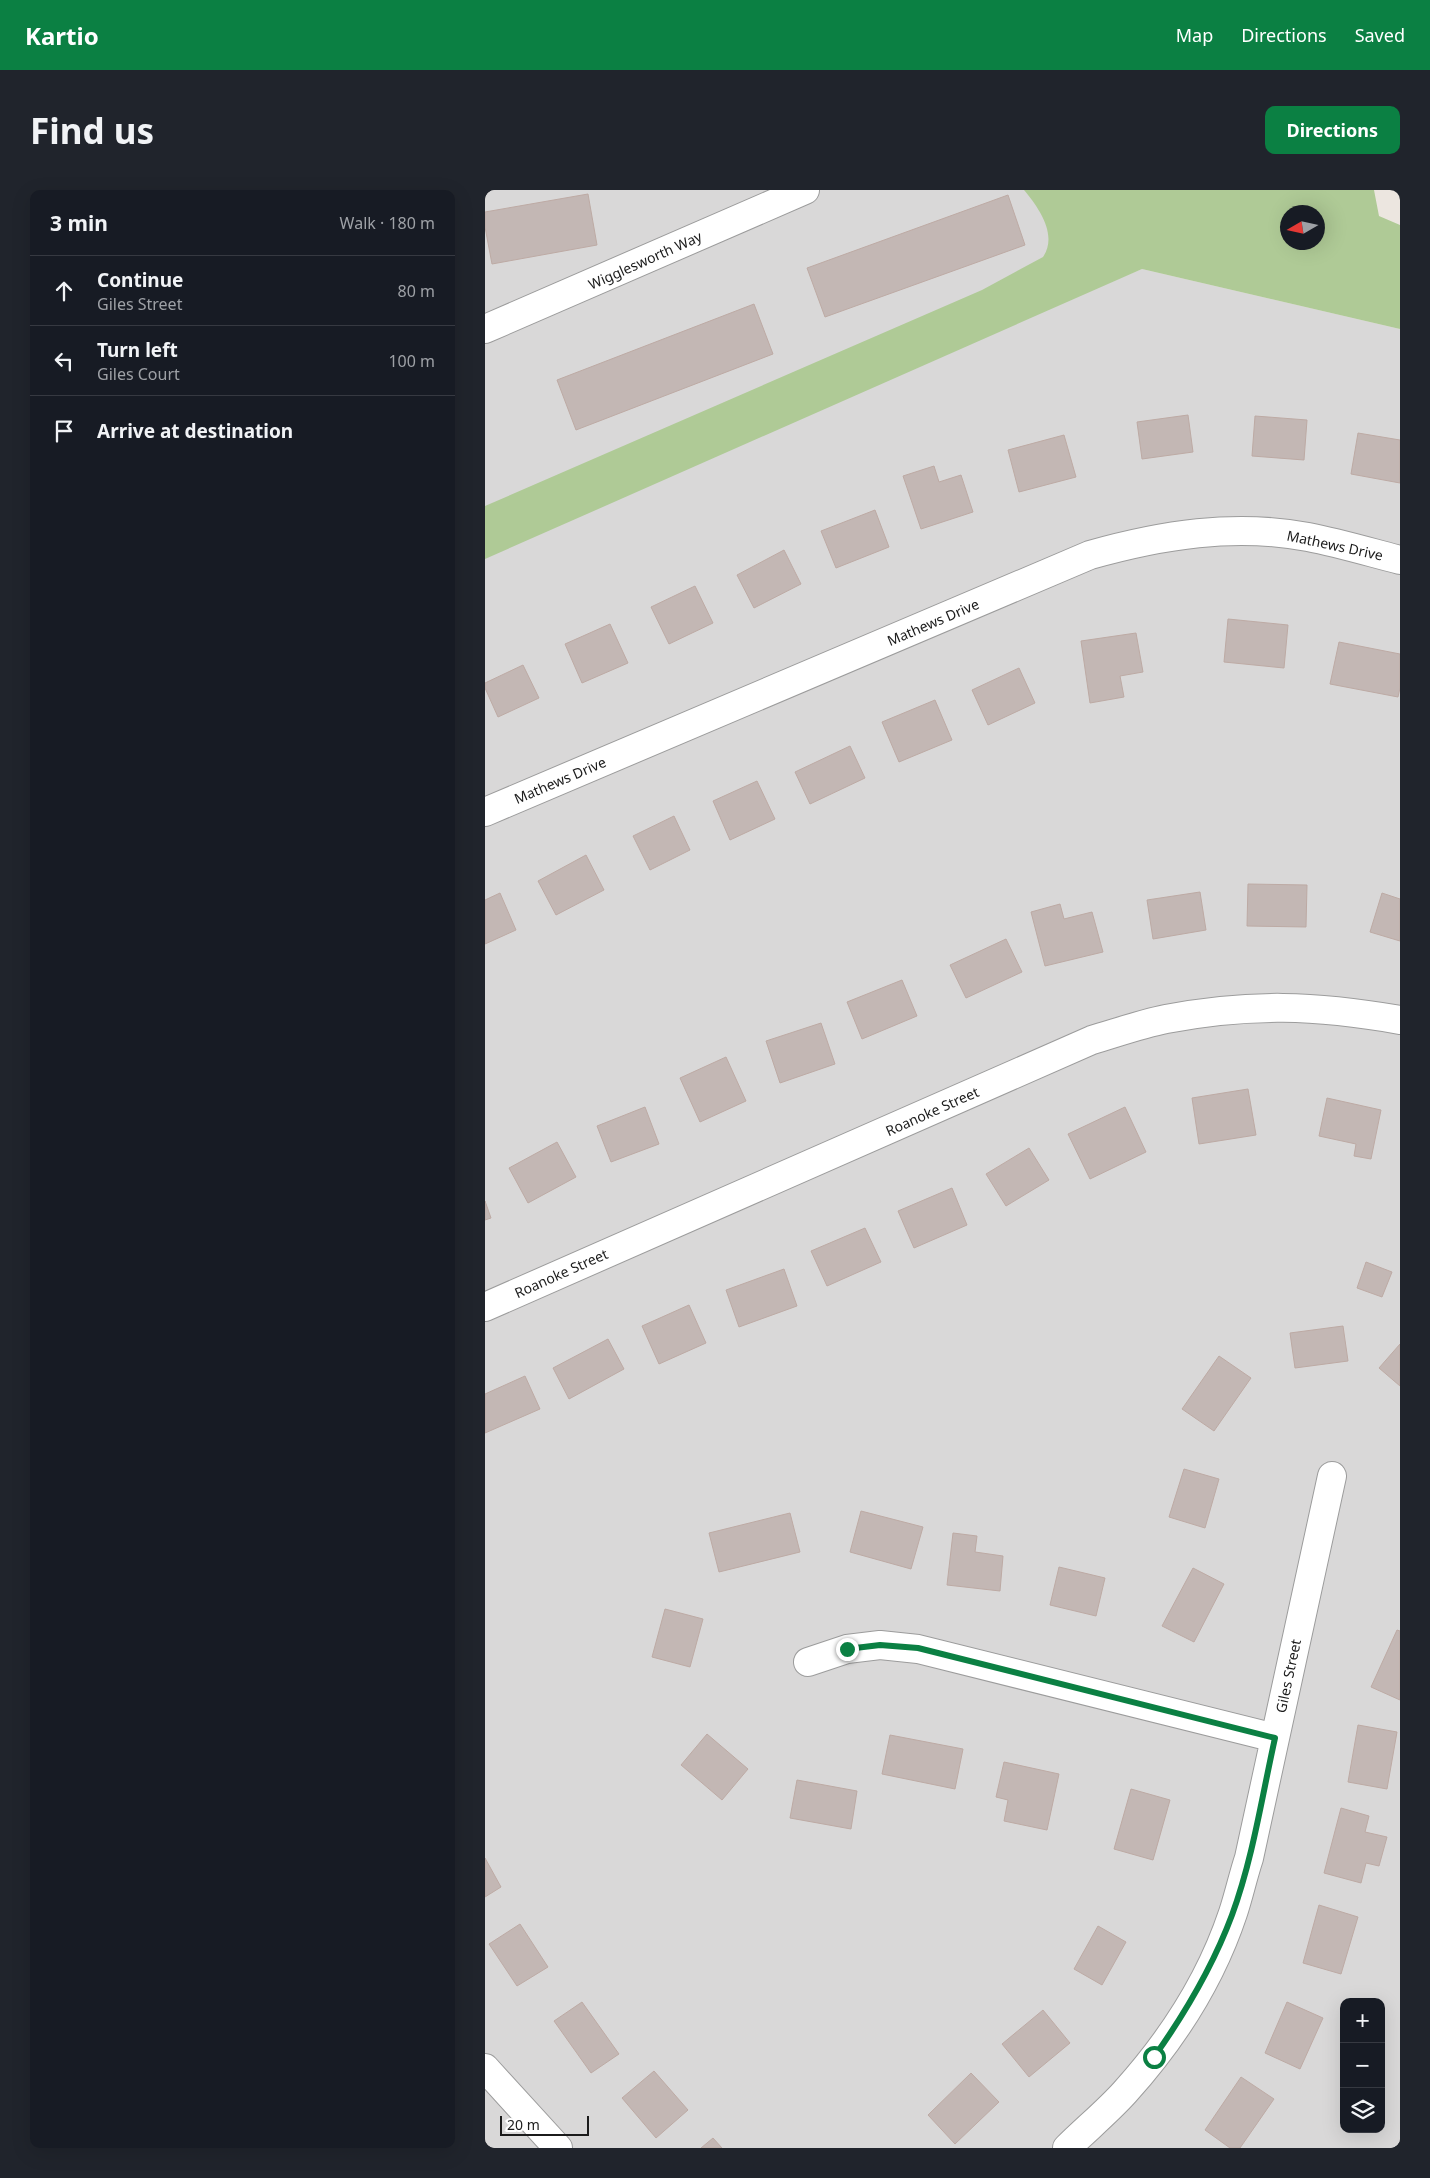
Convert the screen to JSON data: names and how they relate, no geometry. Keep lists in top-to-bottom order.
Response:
{
  "streets": {
    "street": [
      "Wigglesworth Way",
      "Mathews Drive",
      "Roanoke Street",
      "Giles Street"
    ]
  },
  "scale_bar": "20 m",
  "north": "left",
  "page": {
    "header": "Kartio",
    "nav": ["Map", "Directions", "Saved"],
    "buttons": "Directions",
    "title": "Find us",
    "heading": ["3 min", "Walk · 180 m"],
    "list": [
      ["Continue", "Giles Street", "80 m"],
      ["Turn left", "Giles Court", "100 m"],
      "Arrive at destination"
    ],
    "map_buttons": ["+", "−"],
    "scale": "20 m"
  }
}
